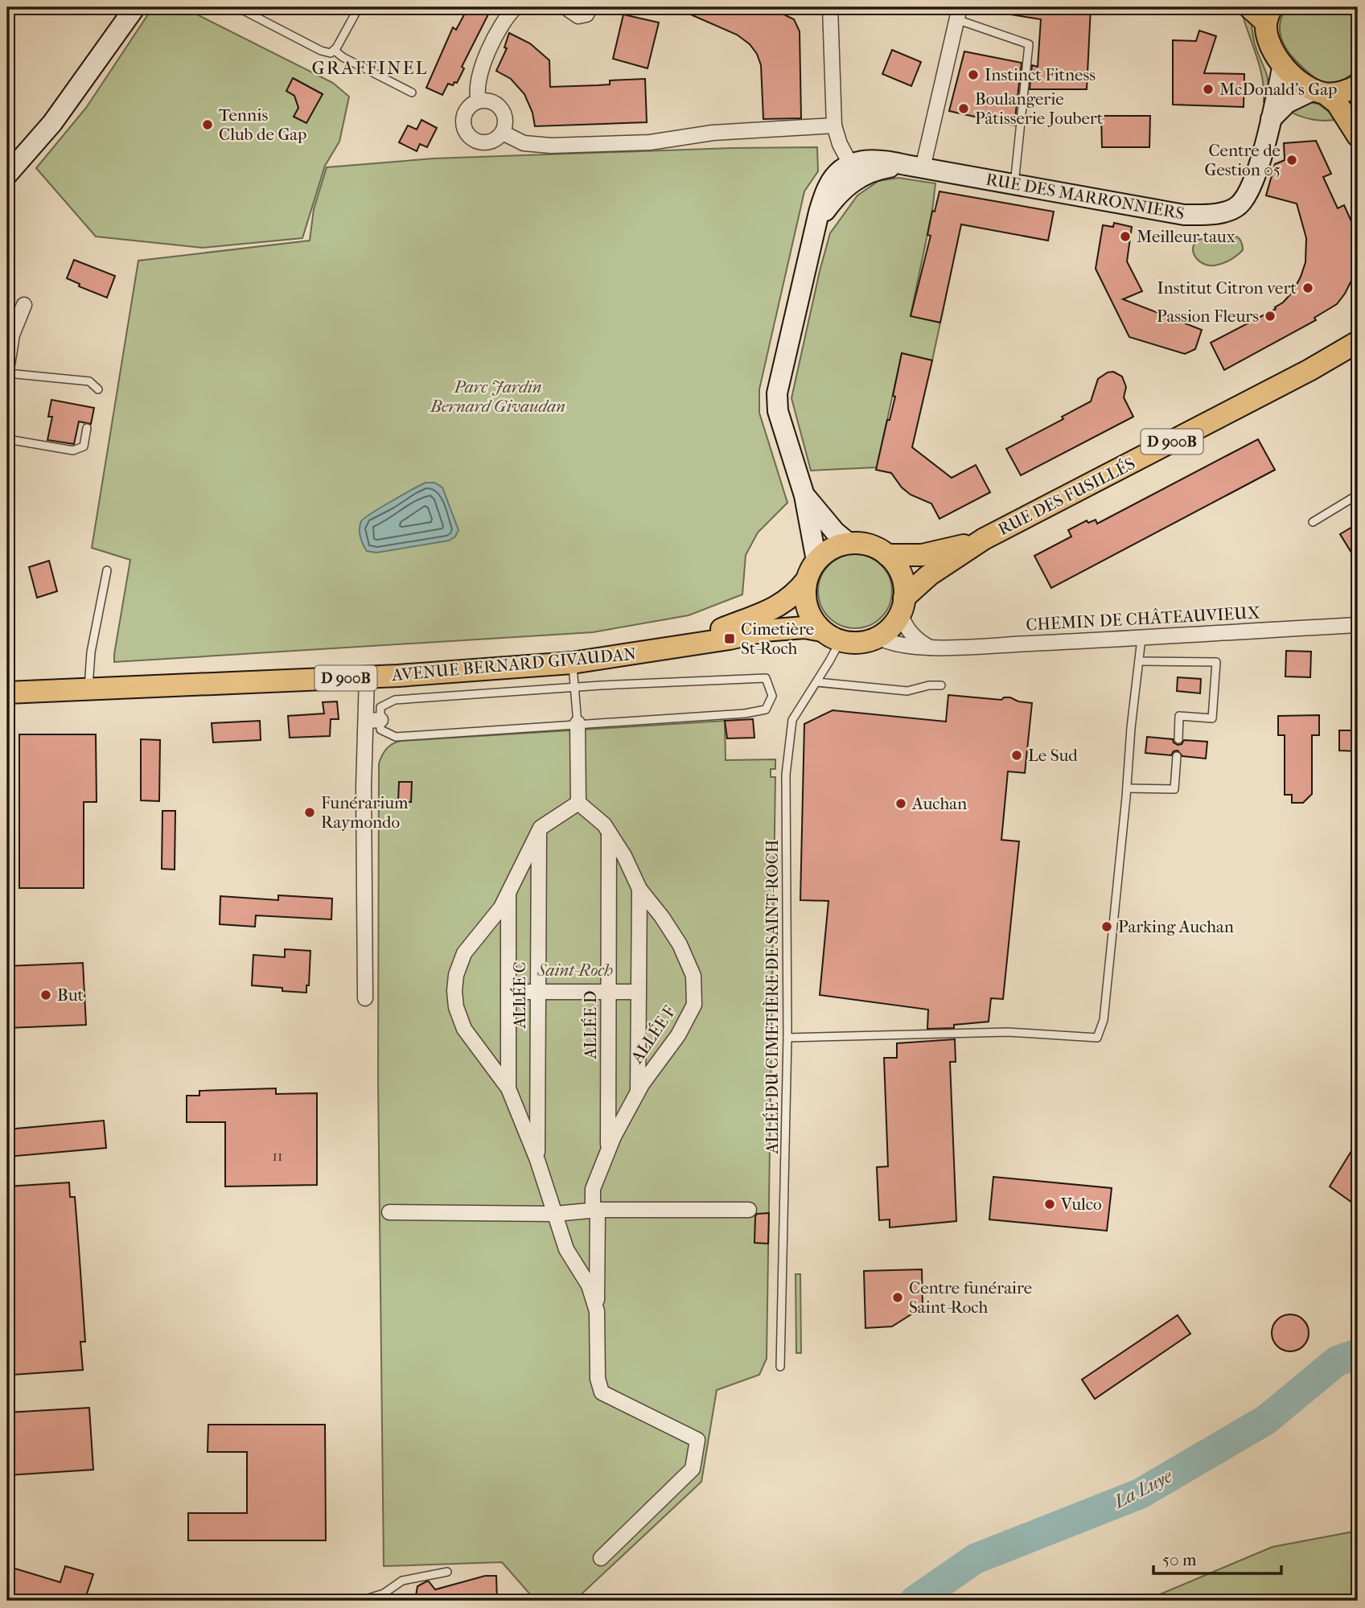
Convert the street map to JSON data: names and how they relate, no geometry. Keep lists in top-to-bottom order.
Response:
{
  "streets": {
    "main road": ["D 900B", "RUE DES FUSILLÉS", "AVENUE BERNARD GIVAUDAN"],
    "street": [
      "RUE DES MARRONNIERS",
      "CHEMIN DE CHÂTEAUVIEUX",
      "ALLÉE C",
      "ALLÉE D",
      "ALLÉE F"
    ],
    "lane": ["ALLÉE DU CIMETIÈRE DE SAINT-ROCH"]
  },
  "crossings": [
    ["RUE DES MARRONNIERS", "D 900B"],
    ["RUE DES MARRONNIERS", "RUE DES FUSILLÉS"],
    ["RUE DES MARRONNIERS", "CHEMIN DE CHÂTEAUVIEUX"],
    ["RUE DES MARRONNIERS", "ALLÉE DU CIMETIÈRE DE SAINT-ROCH"],
    ["D 900B", "RUE DES FUSILLÉS"],
    ["D 900B", "CHEMIN DE CHÂTEAUVIEUX"],
    ["D 900B", "AVENUE BERNARD GIVAUDAN"],
    ["D 900B", "ALLÉE DU CIMETIÈRE DE SAINT-ROCH"],
    ["RUE DES FUSILLÉS", "CHEMIN DE CHÂTEAUVIEUX"],
    ["RUE DES FUSILLÉS", "ALLÉE DU CIMETIÈRE DE SAINT-ROCH"],
    ["CHEMIN DE CHÂTEAUVIEUX", "ALLÉE DU CIMETIÈRE DE SAINT-ROCH"],
    ["ALLÉE D", "ALLÉE F"]
  ],
  "districts": ["GRAFFINEL"],
  "water": ["La Luye"],
  "parks": ["Parc Jardin Bernard Givaudan", "Saint-Roch"],
  "places": {
    "other": [
      "Instinct Fitness",
      "McDonald's Gap",
      "Boulangerie Pâtisserie Joubert",
      "Tennis Club de Gap",
      "Centre de Gestion 05",
      "Meilleur taux",
      "Institut Citron vert",
      "Passion Fleurs",
      "Le Sud",
      "Auchan",
      "Funérarium Raymondo",
      "Parking Auchan",
      "But",
      "Vulco",
      "Centre funéraire Saint-Roch"
    ],
    "transit": ["Cimetière St-Roch"]
  },
  "house_numbers": ["11"],
  "scale_bar": "50 m"
}
